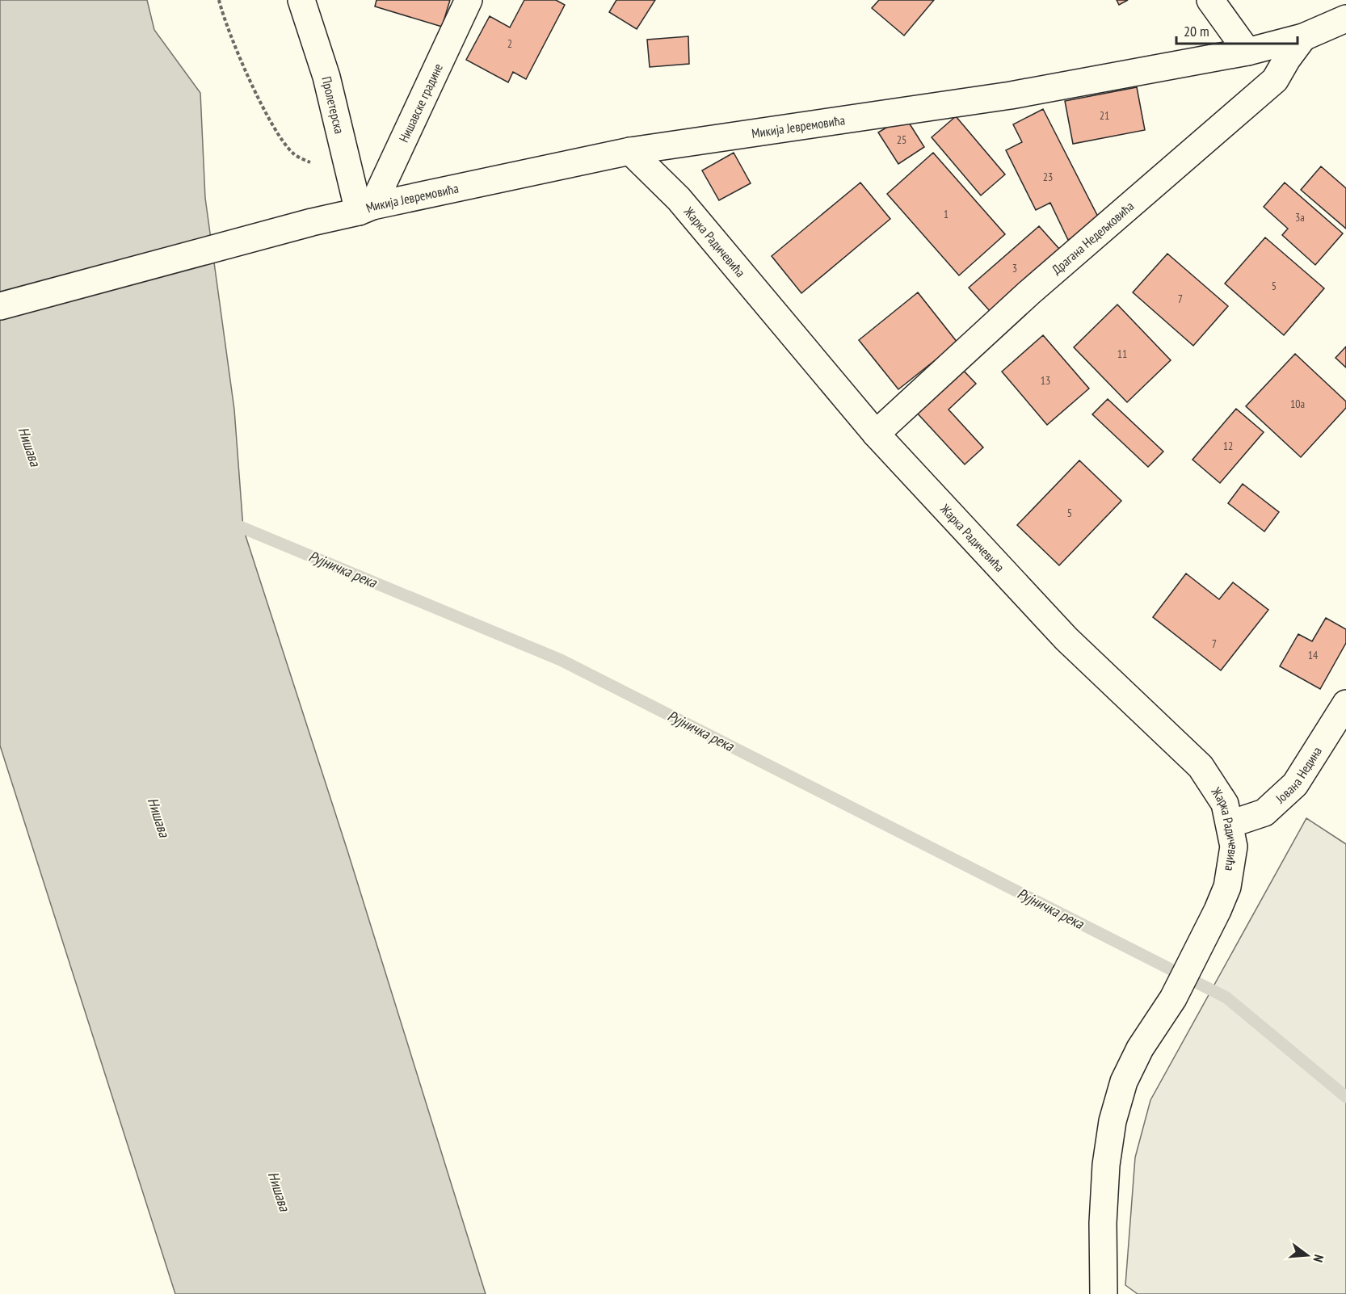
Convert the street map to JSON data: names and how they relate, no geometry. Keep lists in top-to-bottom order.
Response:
{
  "streets": {
    "street": [
      "Нишавске градине",
      "Пролетерска",
      "Микија Јевремовића",
      "Драгана Недељковића",
      "Жарка Радичевића",
      "Јована Недина"
    ]
  },
  "crossings": [
    ["Нишавске градине", "Пролетерска"],
    ["Нишавске градине", "Микија Јевремовића"],
    ["Пролетерска", "Микија Јевремовића"],
    ["Микија Јевремовића", "Драгана Недељковића"],
    ["Микија Јевремовића", "Жарка Радичевића"],
    ["Драгана Недељковића", "Жарка Радичевића"],
    ["Жарка Радичевића", "Јована Недина"]
  ],
  "water": ["Нишава", "Рујничка река"],
  "house_numbers": [
    "2",
    "21",
    "25",
    "23",
    "1",
    "3a",
    "3",
    "5",
    "7",
    "11",
    "13",
    "10a",
    "12",
    "5",
    "7",
    "14"
  ],
  "scale_bar": "20 m",
  "north": "right"
}
